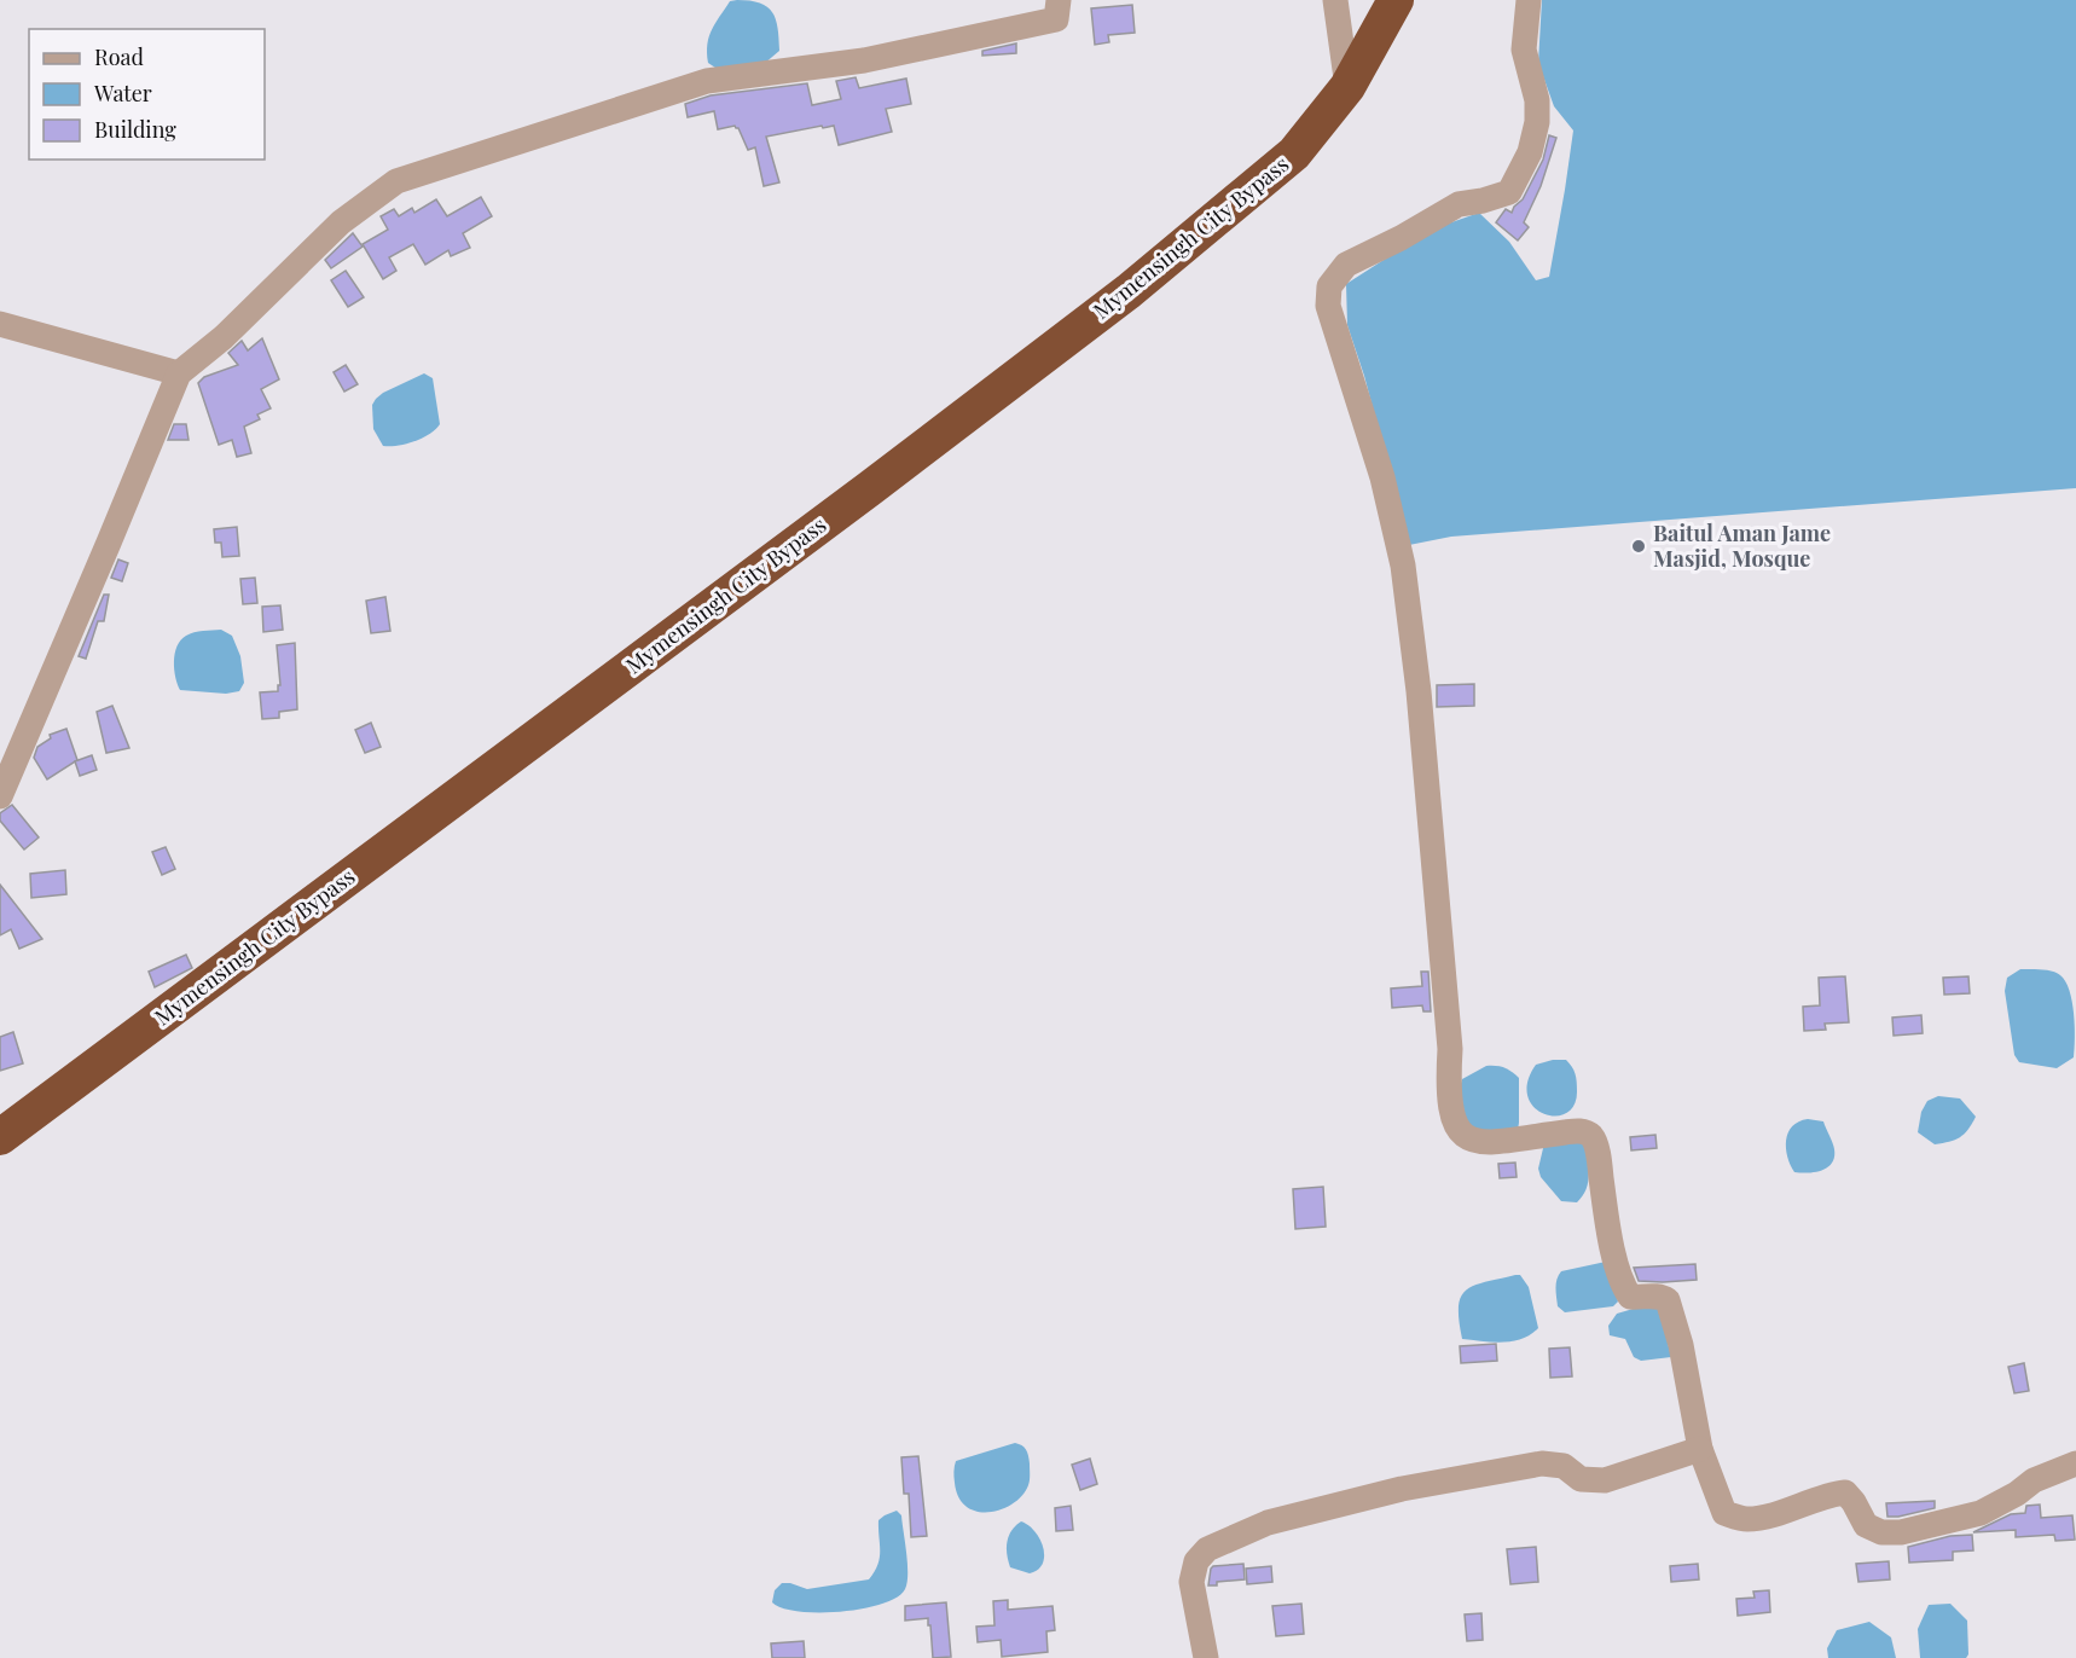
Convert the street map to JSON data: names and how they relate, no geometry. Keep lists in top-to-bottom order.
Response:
{
  "streets": {
    "highway": ["Mymensingh City Bypass"]
  },
  "places": ["Baitul Aman Jame Masjid, Mosque"],
  "legend": ["Road", "Water", "Building"]
}
